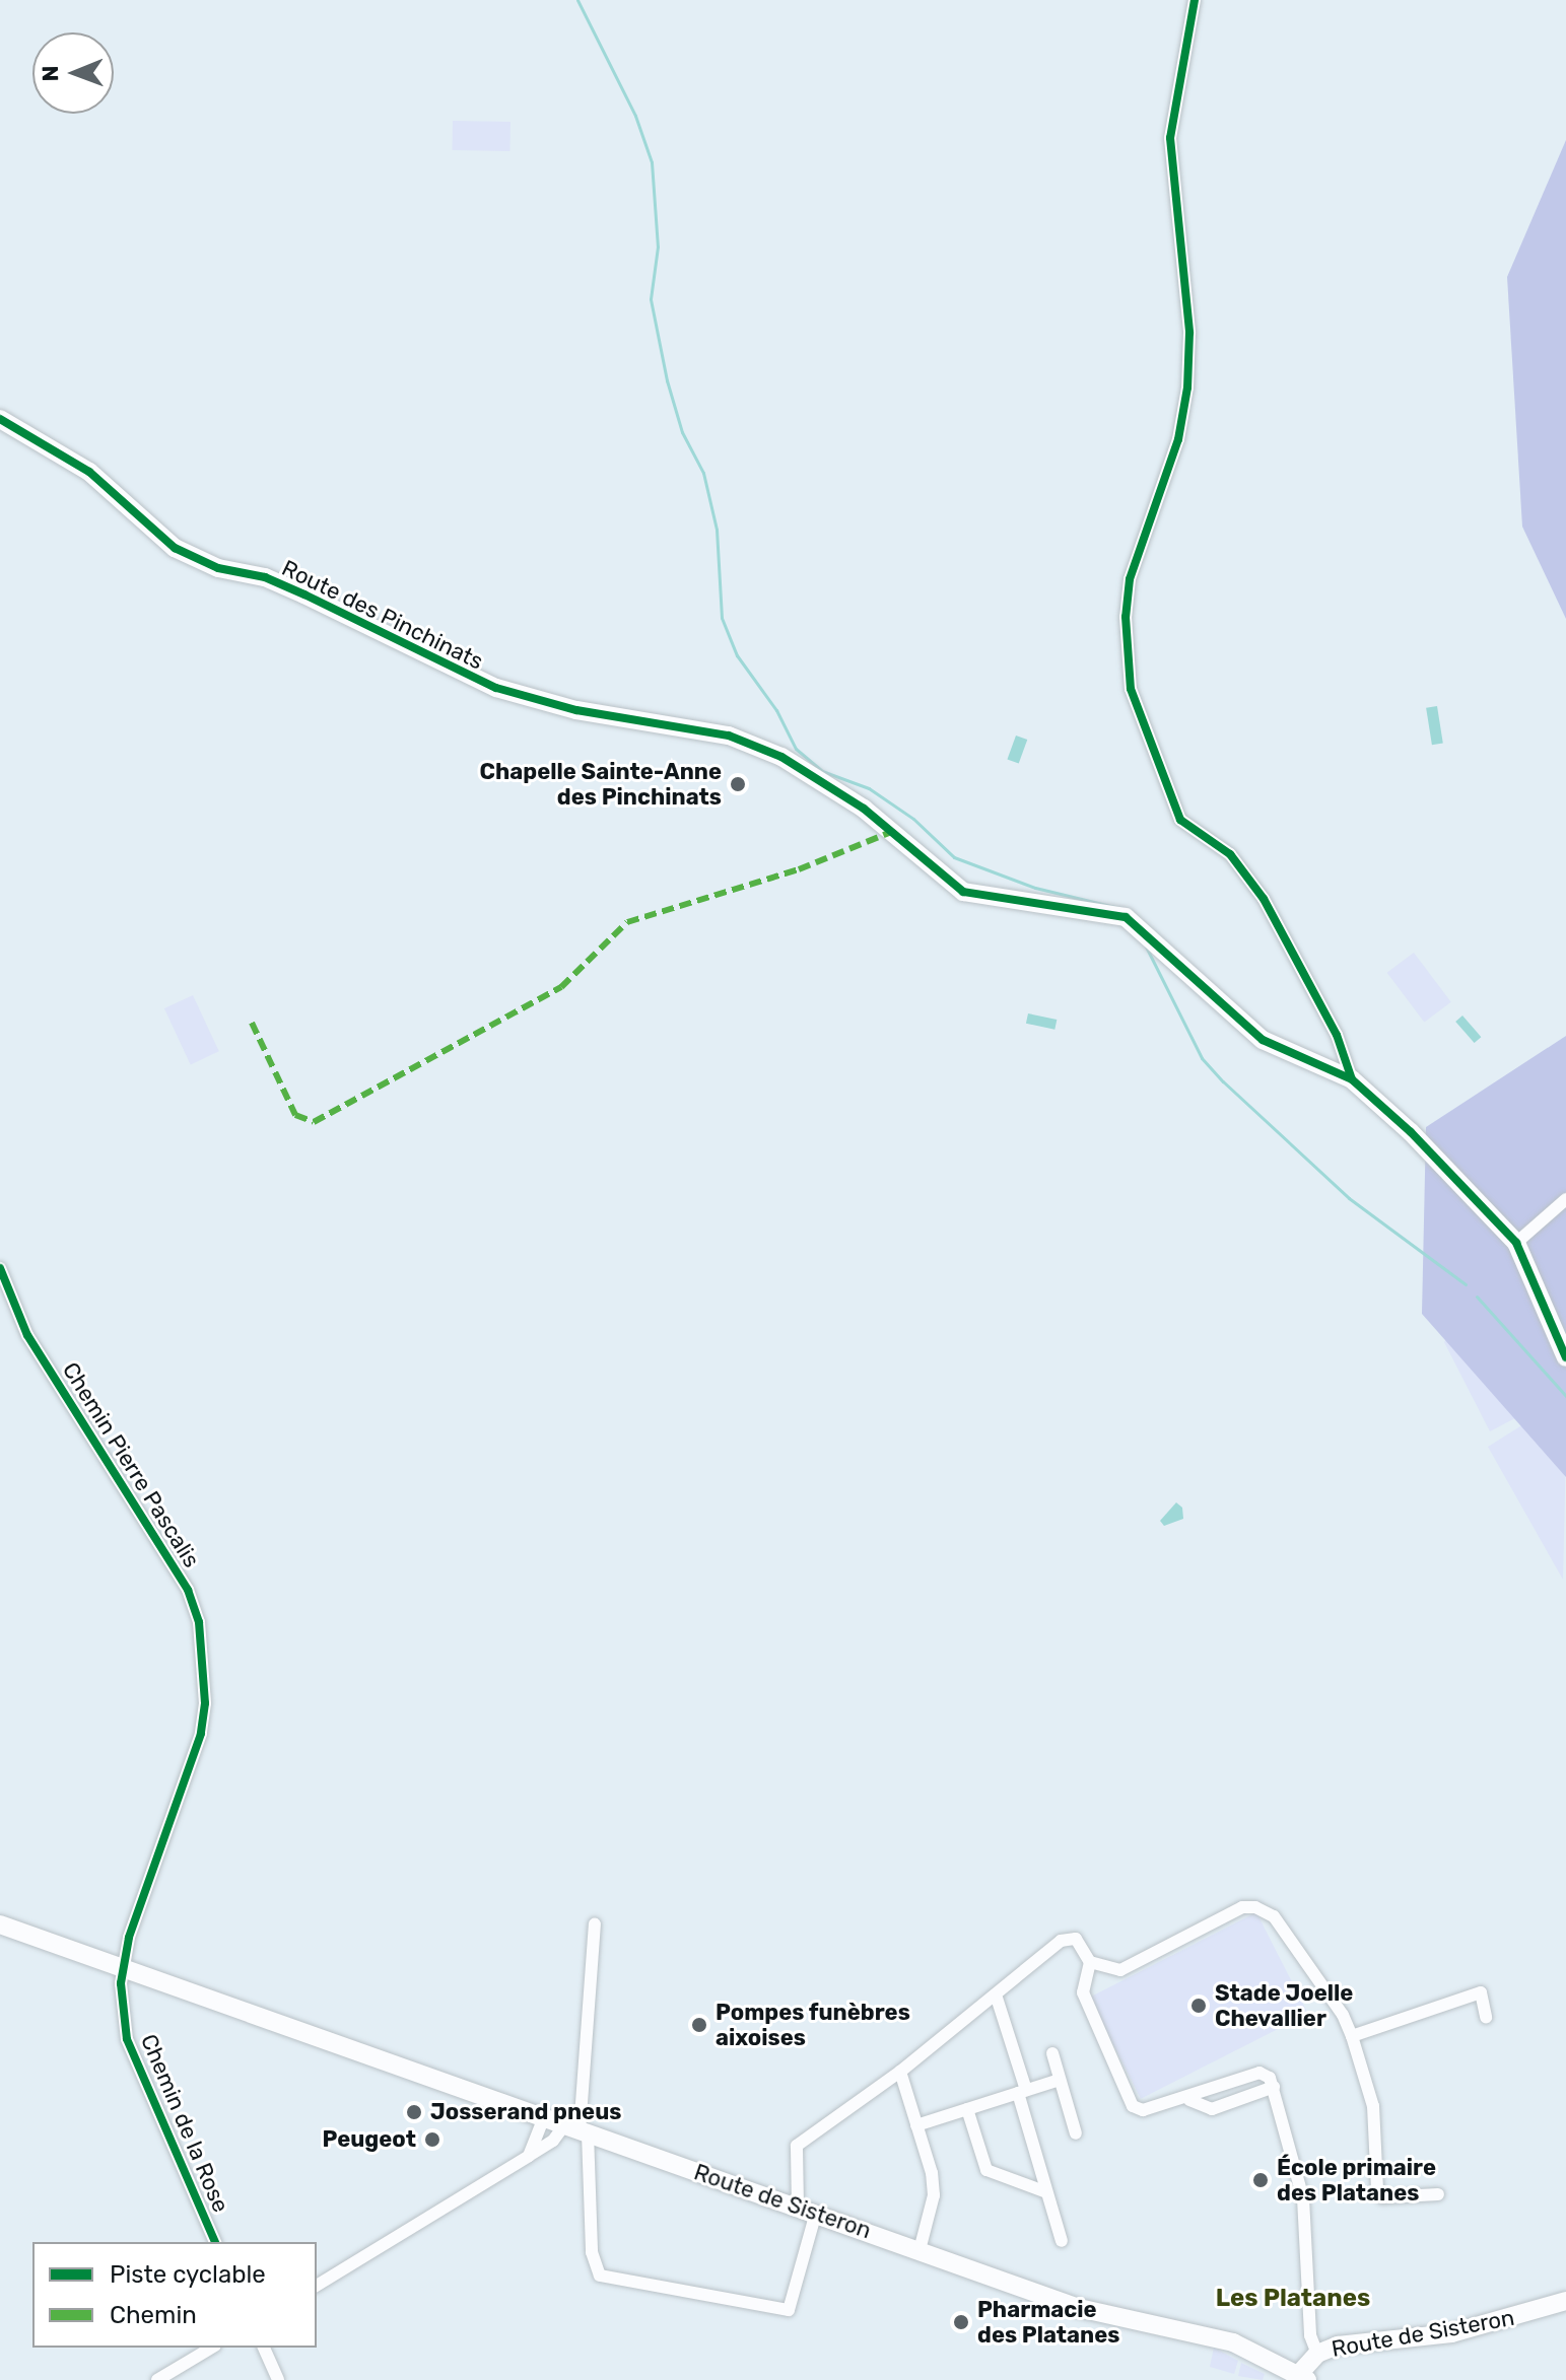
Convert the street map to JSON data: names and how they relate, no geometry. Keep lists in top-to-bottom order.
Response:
{
  "streets": {
    "street": [
      "Route des Pinchinats",
      "Chemin Pierre Pascalis",
      "Chemin de la Rose",
      "Route de Sisteron"
    ]
  },
  "crossings": [
    ["Chemin Pierre Pascalis", "Chemin de la Rose"],
    ["Chemin Pierre Pascalis", "Route de Sisteron"],
    ["Chemin de la Rose", "Route de Sisteron"]
  ],
  "districts": ["Les Platanes"],
  "places": [
    "Chapelle Sainte-Anne des Pinchinats",
    "Stade Joelle Chevallier",
    "Pompes funèbres aixoises",
    "Josserand pneus",
    "Peugeot",
    "École primaire des Platanes",
    "Pharmacie des Platanes"
  ],
  "legend": ["Piste cyclable", "Chemin"],
  "north": "left"
}
